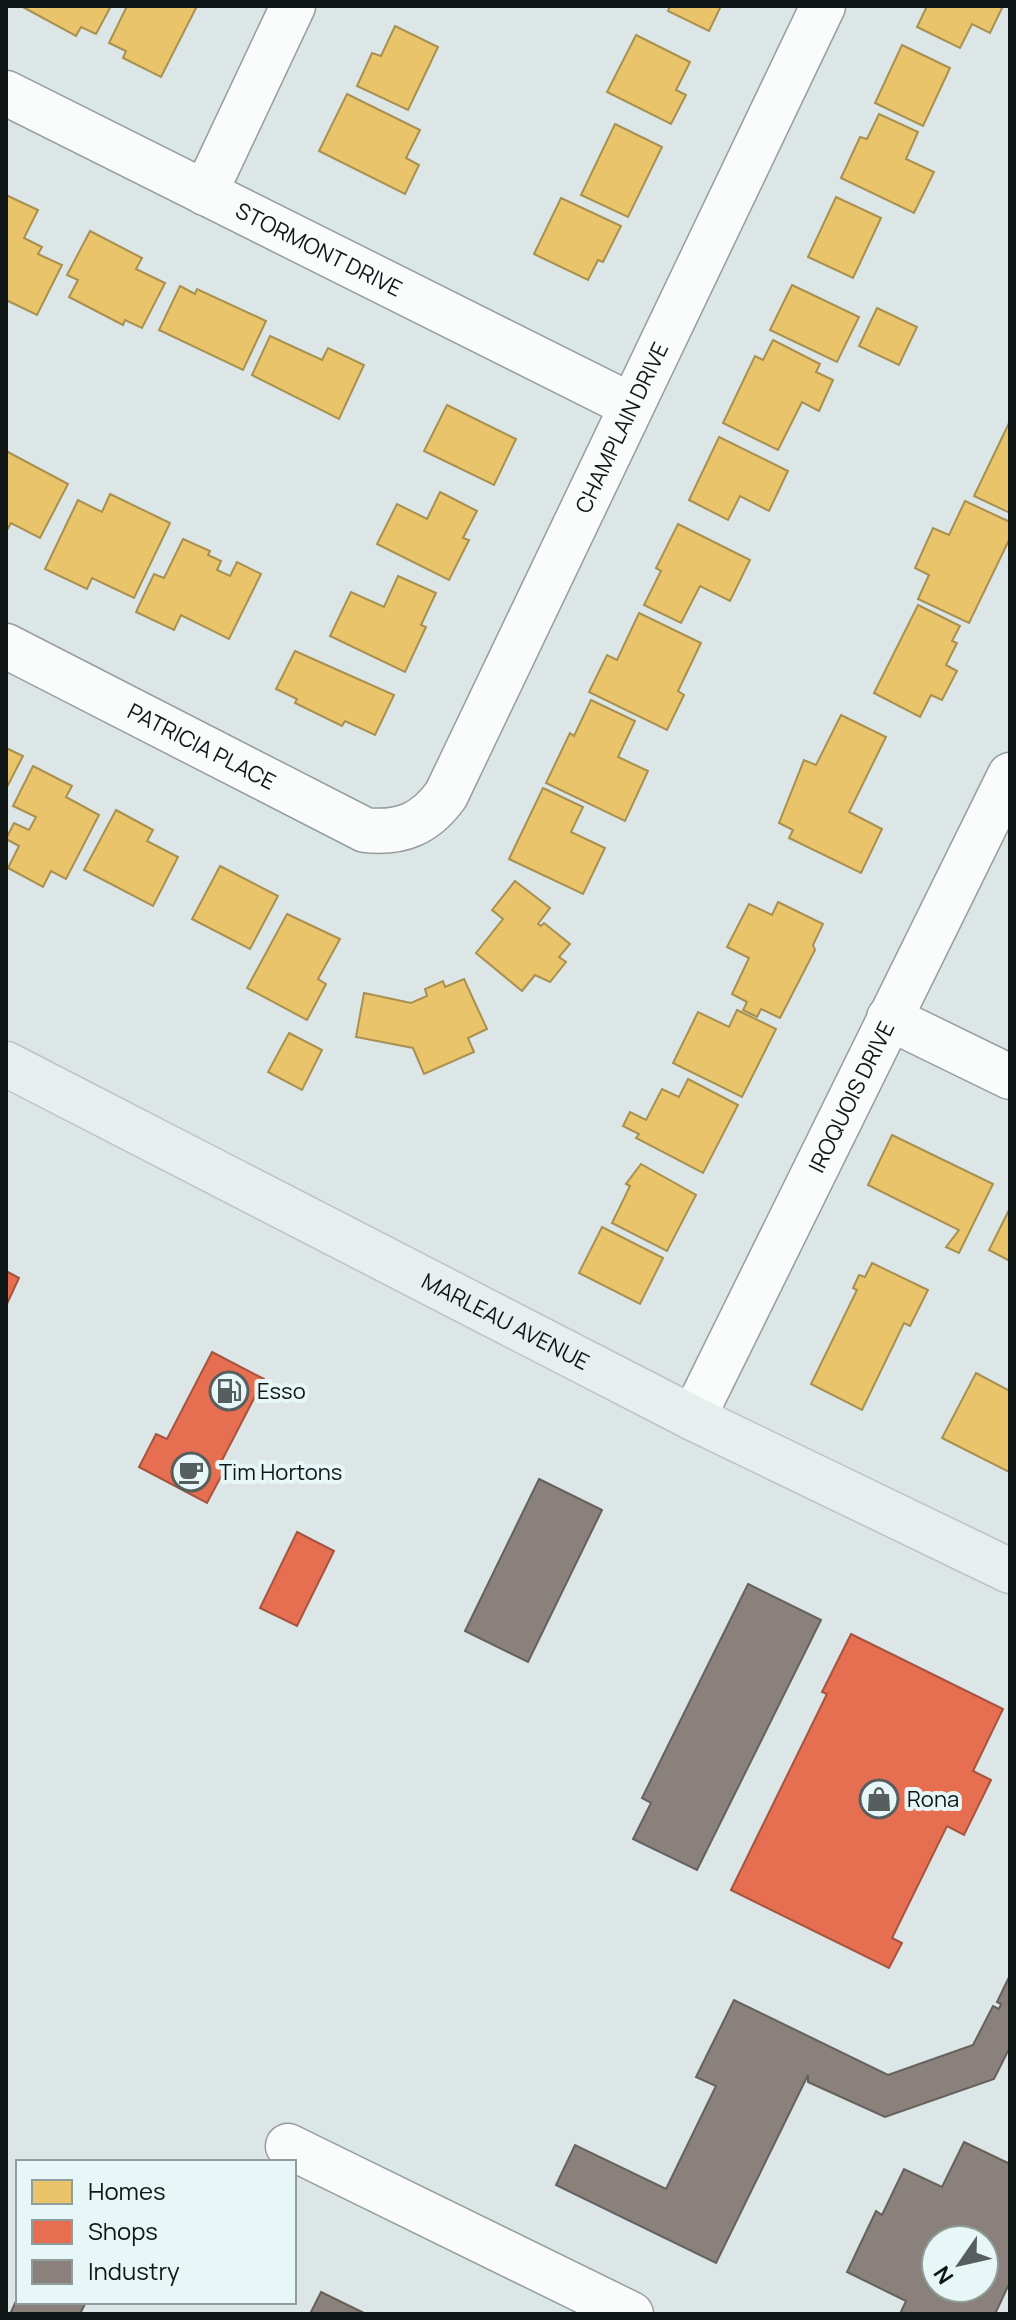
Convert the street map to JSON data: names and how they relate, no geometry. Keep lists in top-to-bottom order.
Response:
{
  "streets": {
    "main road": ["MARLEAU AVENUE"],
    "street": [
      "STORMONT DRIVE",
      "CHAMPLAIN DRIVE",
      "PATRICIA PLACE",
      "IROQUOIS DRIVE"
    ]
  },
  "crossings": [
    ["STORMONT DRIVE", "CHAMPLAIN DRIVE"],
    ["CHAMPLAIN DRIVE", "PATRICIA PLACE"],
    ["IROQUOIS DRIVE", "MARLEAU AVENUE"]
  ],
  "places": {
    "fuel station": ["Esso"],
    "cafe": ["Tim Hortons"],
    "shop": ["Rona"]
  },
  "legend": ["Homes", "Shops", "Industry"],
  "north": "bottom left"
}
